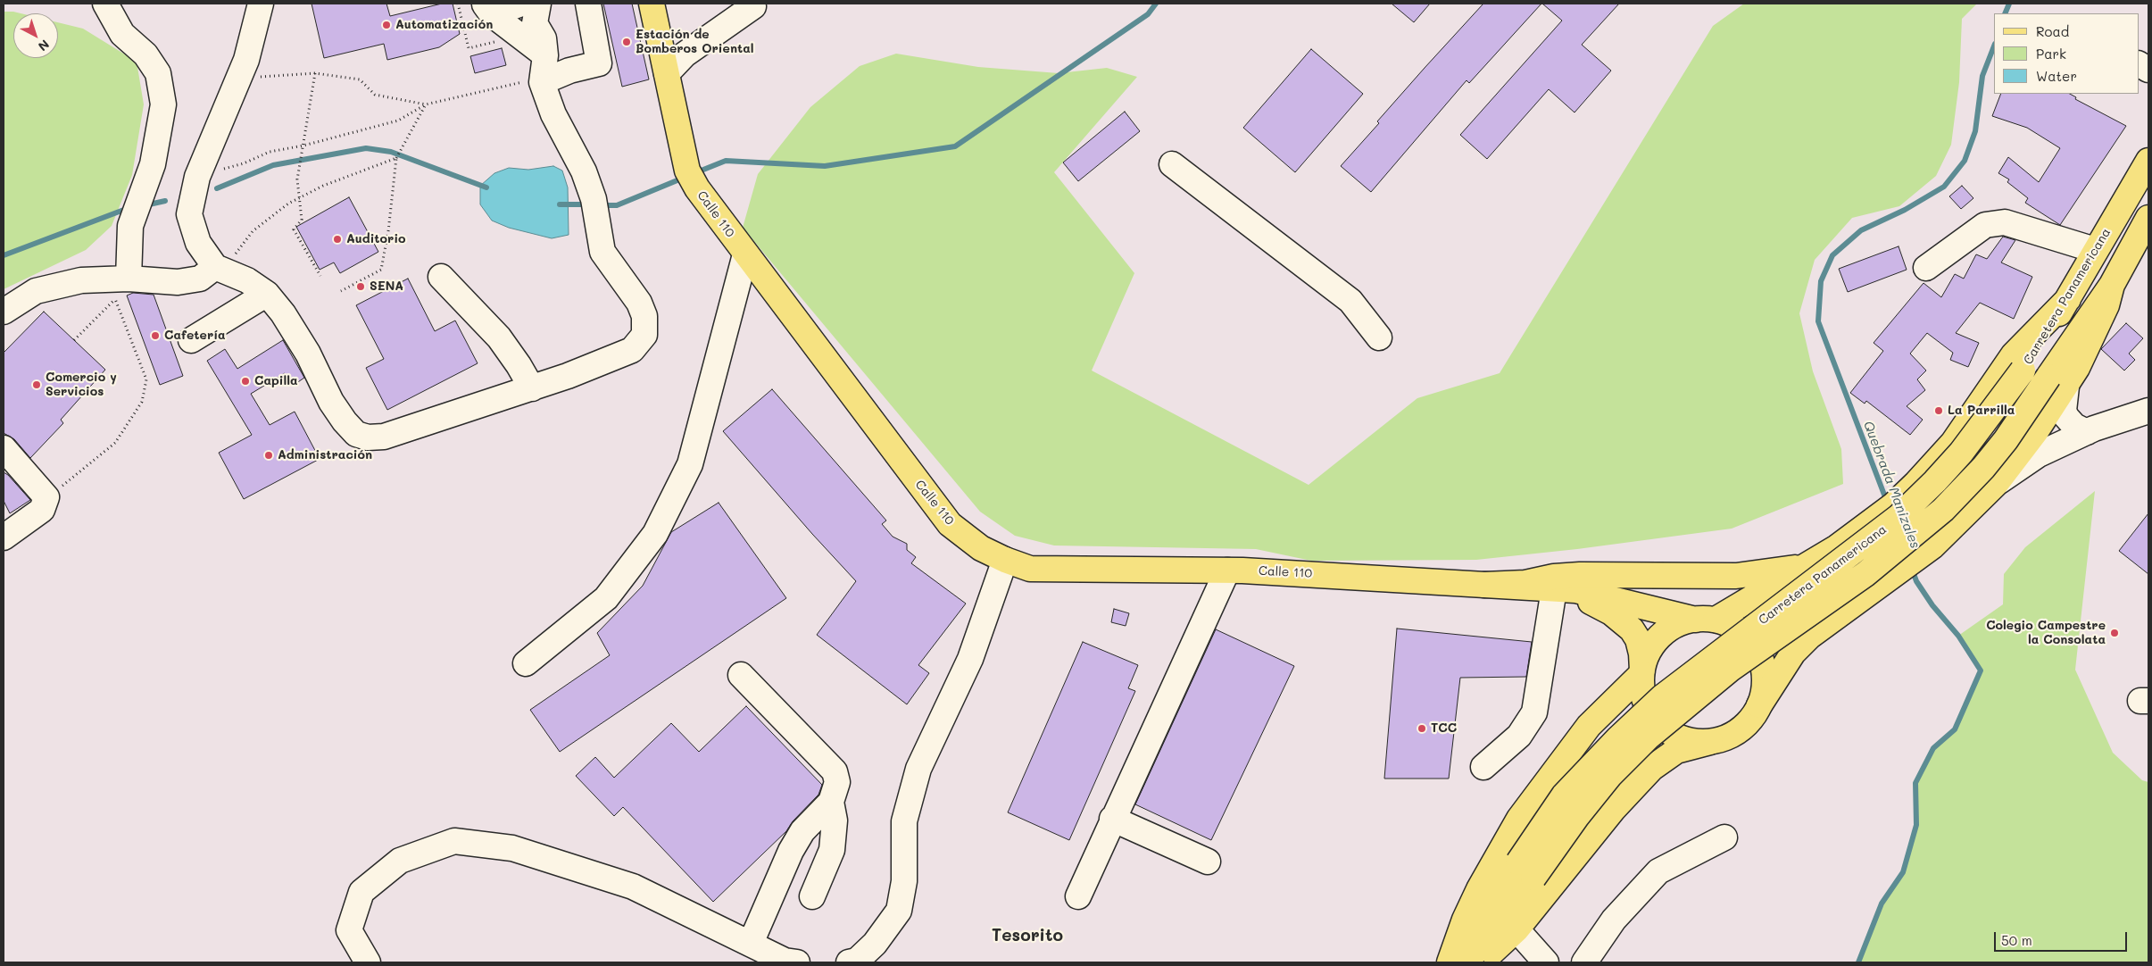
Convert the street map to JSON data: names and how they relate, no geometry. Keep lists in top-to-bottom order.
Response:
{
  "streets": {
    "main road": ["Calle 110", "Carretera Panamericana"]
  },
  "districts": ["Tesorito"],
  "water": ["Quebrada Manizales"],
  "places": [
    "Automatización",
    "Estación de Bomberos Oriental",
    "Auditorio",
    "SENA",
    "Cafetería",
    "Capilla",
    "Comercio y Servicios",
    "La Parrilla",
    "Administración",
    "Colegio Campestre la Consolata",
    "TCC"
  ],
  "legend": ["Road", "Park", "Water"],
  "scale_bar": "50 m",
  "north": "bottom right"
}
